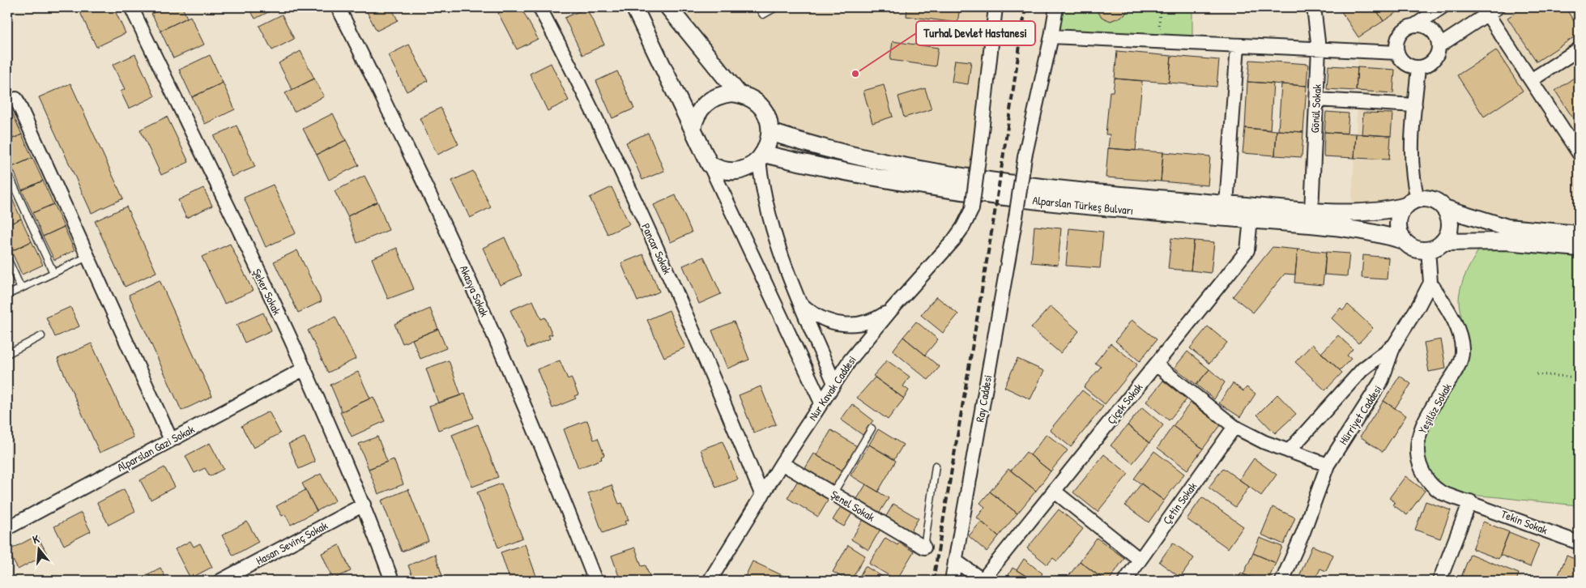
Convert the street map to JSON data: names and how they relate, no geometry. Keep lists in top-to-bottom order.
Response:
{
  "streets": {
    "street": [
      "Gönül Sokak",
      "Alparslan Türkeş Bulvarı",
      "Pancar Sokak",
      "Akasya Sokak",
      "Şeker Sokak",
      "Nur Kavak Caddesi",
      "Ray Caddesi",
      "Çiçek Sokak",
      "Yeşilöz Sokak",
      "Hürriyet Caddesi",
      "Alparslan Gazi Sokak",
      "Çetin Sokak",
      "Şenel Sokak",
      "Tekin Sokak",
      "Hasan Sevinç Sokak"
    ]
  },
  "crossings": [
    ["Gönül Sokak", "Alparslan Türkeş Bulvarı"],
    ["Alparslan Türkeş Bulvarı", "Nur Kavak Caddesi"],
    ["Alparslan Türkeş Bulvarı", "Çiçek Sokak"],
    ["Pancar Sokak", "Nur Kavak Caddesi"],
    ["Şeker Sokak", "Alparslan Gazi Sokak"],
    ["Şeker Sokak", "Hasan Sevinç Sokak"],
    ["Nur Kavak Caddesi", "Şenel Sokak"],
    ["Yeşilöz Sokak", "Hürriyet Caddesi"],
    ["Yeşilöz Sokak", "Tekin Sokak"]
  ],
  "places": ["Turhal Devlet Hastanesi"],
  "north": "top"
}
